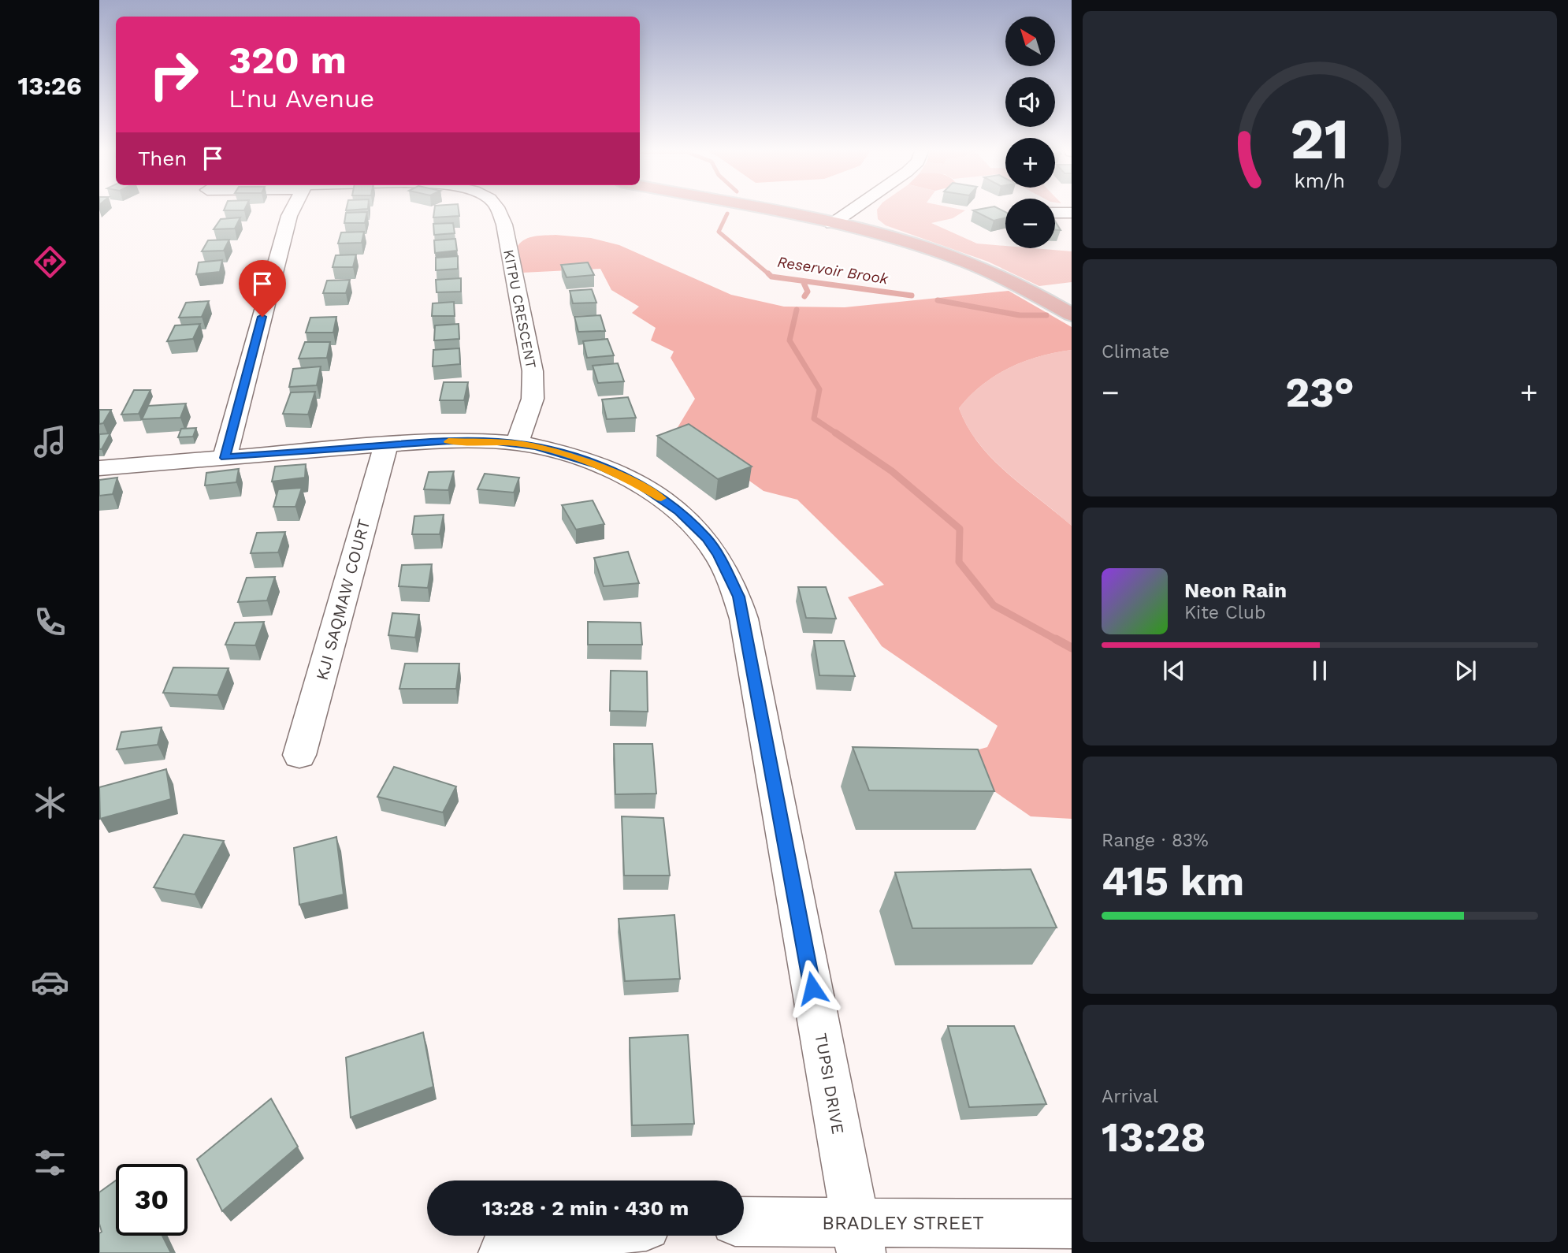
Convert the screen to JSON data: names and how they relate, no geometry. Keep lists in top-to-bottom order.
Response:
{
  "streets": {
    "street": [
      "KITPU CRESCENT",
      "KJI SAQMAW COURT",
      "TUPSI DRIVE",
      "BRADLEY STREET"
    ]
  },
  "crossings": [
    ["KITPU CRESCENT", "TUPSI DRIVE"],
    ["KJI SAQMAW COURT", "TUPSI DRIVE"],
    ["TUPSI DRIVE", "BRADLEY STREET"]
  ],
  "water": ["Reservoir Brook"],
  "north": "top left",
  "page": {
    "tabs": "13:26",
    "map_buttons": ["+", "−"],
    "turn": ["320 m", "L'nu Avenue"],
    "then": "Then",
    "tile": [
      "Climate",
      ["Range · 83%", "415 km"],
      ["Arrival", "13:28"]
    ],
    "heat": ["−", "23°", "+"],
    "song": ["Neon Rain", "Kite Club"],
    "limit": "30",
    "trip": "13:28 · 2 min · 430 m",
    "gauge": ["21", "km/h"]
  }
}
